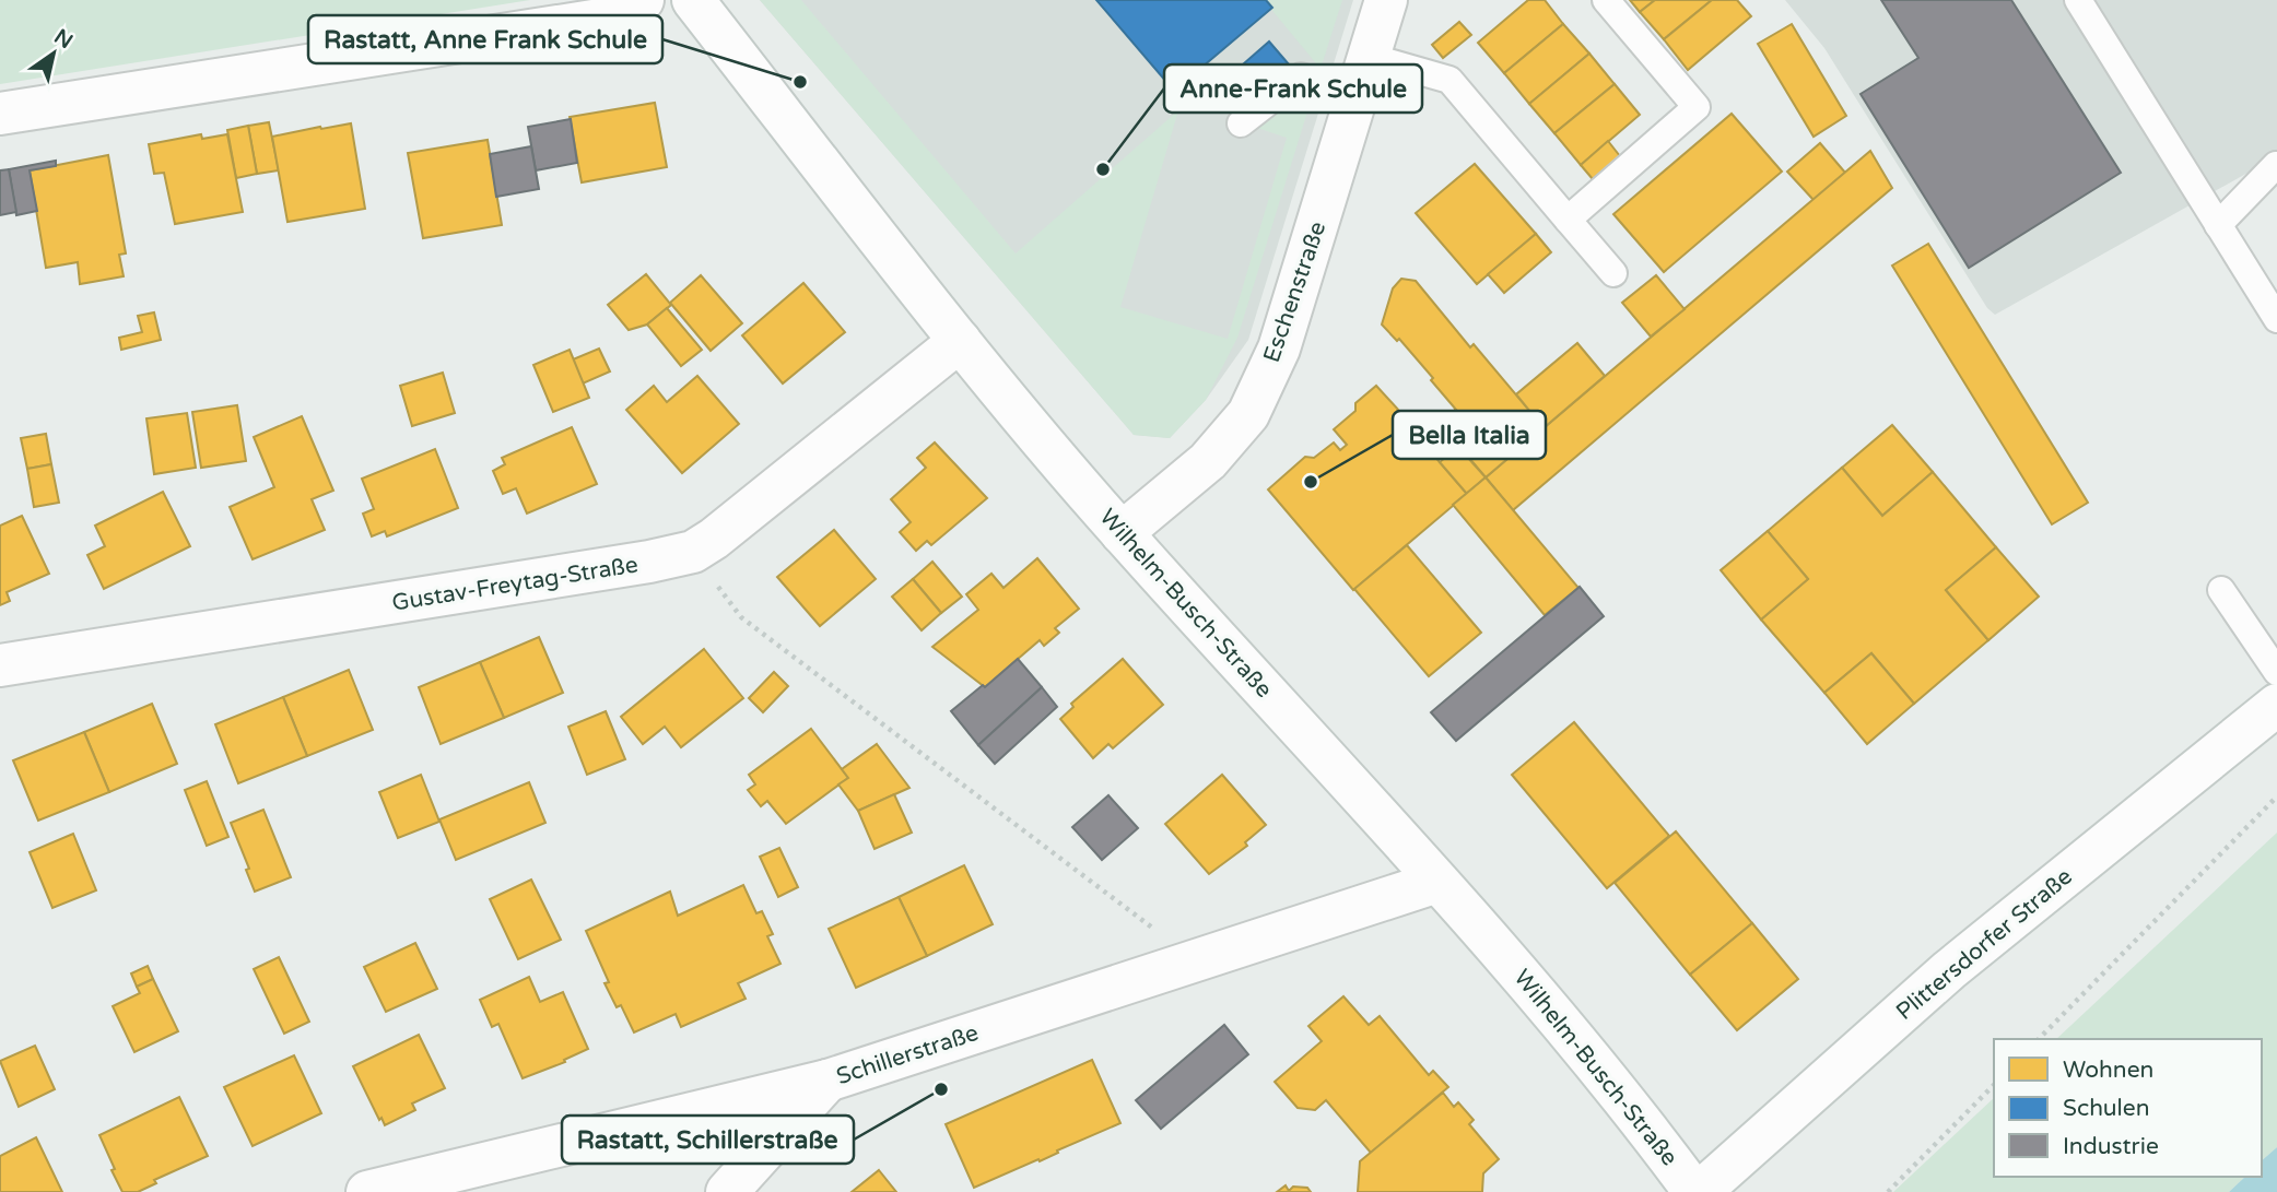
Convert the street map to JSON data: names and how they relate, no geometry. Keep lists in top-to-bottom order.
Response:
{
  "streets": {
    "street": [
      "Eschenstraße",
      "Gustav-Freytag-Straße",
      "Wilhelm-Busch-Straße",
      "Plittersdorfer Straße",
      "Schillerstraße"
    ]
  },
  "crossings": [
    ["Eschenstraße", "Wilhelm-Busch-Straße"],
    ["Gustav-Freytag-Straße", "Wilhelm-Busch-Straße"],
    ["Wilhelm-Busch-Straße", "Plittersdorfer Straße"],
    ["Wilhelm-Busch-Straße", "Schillerstraße"]
  ],
  "places": [
    "Rastatt, Anne Frank Schule",
    "Anne-Frank Schule",
    "Bella Italia",
    "Rastatt, Schillerstraße"
  ],
  "legend": ["Wohnen", "Schulen", "Industrie"],
  "north": "top right"
}
